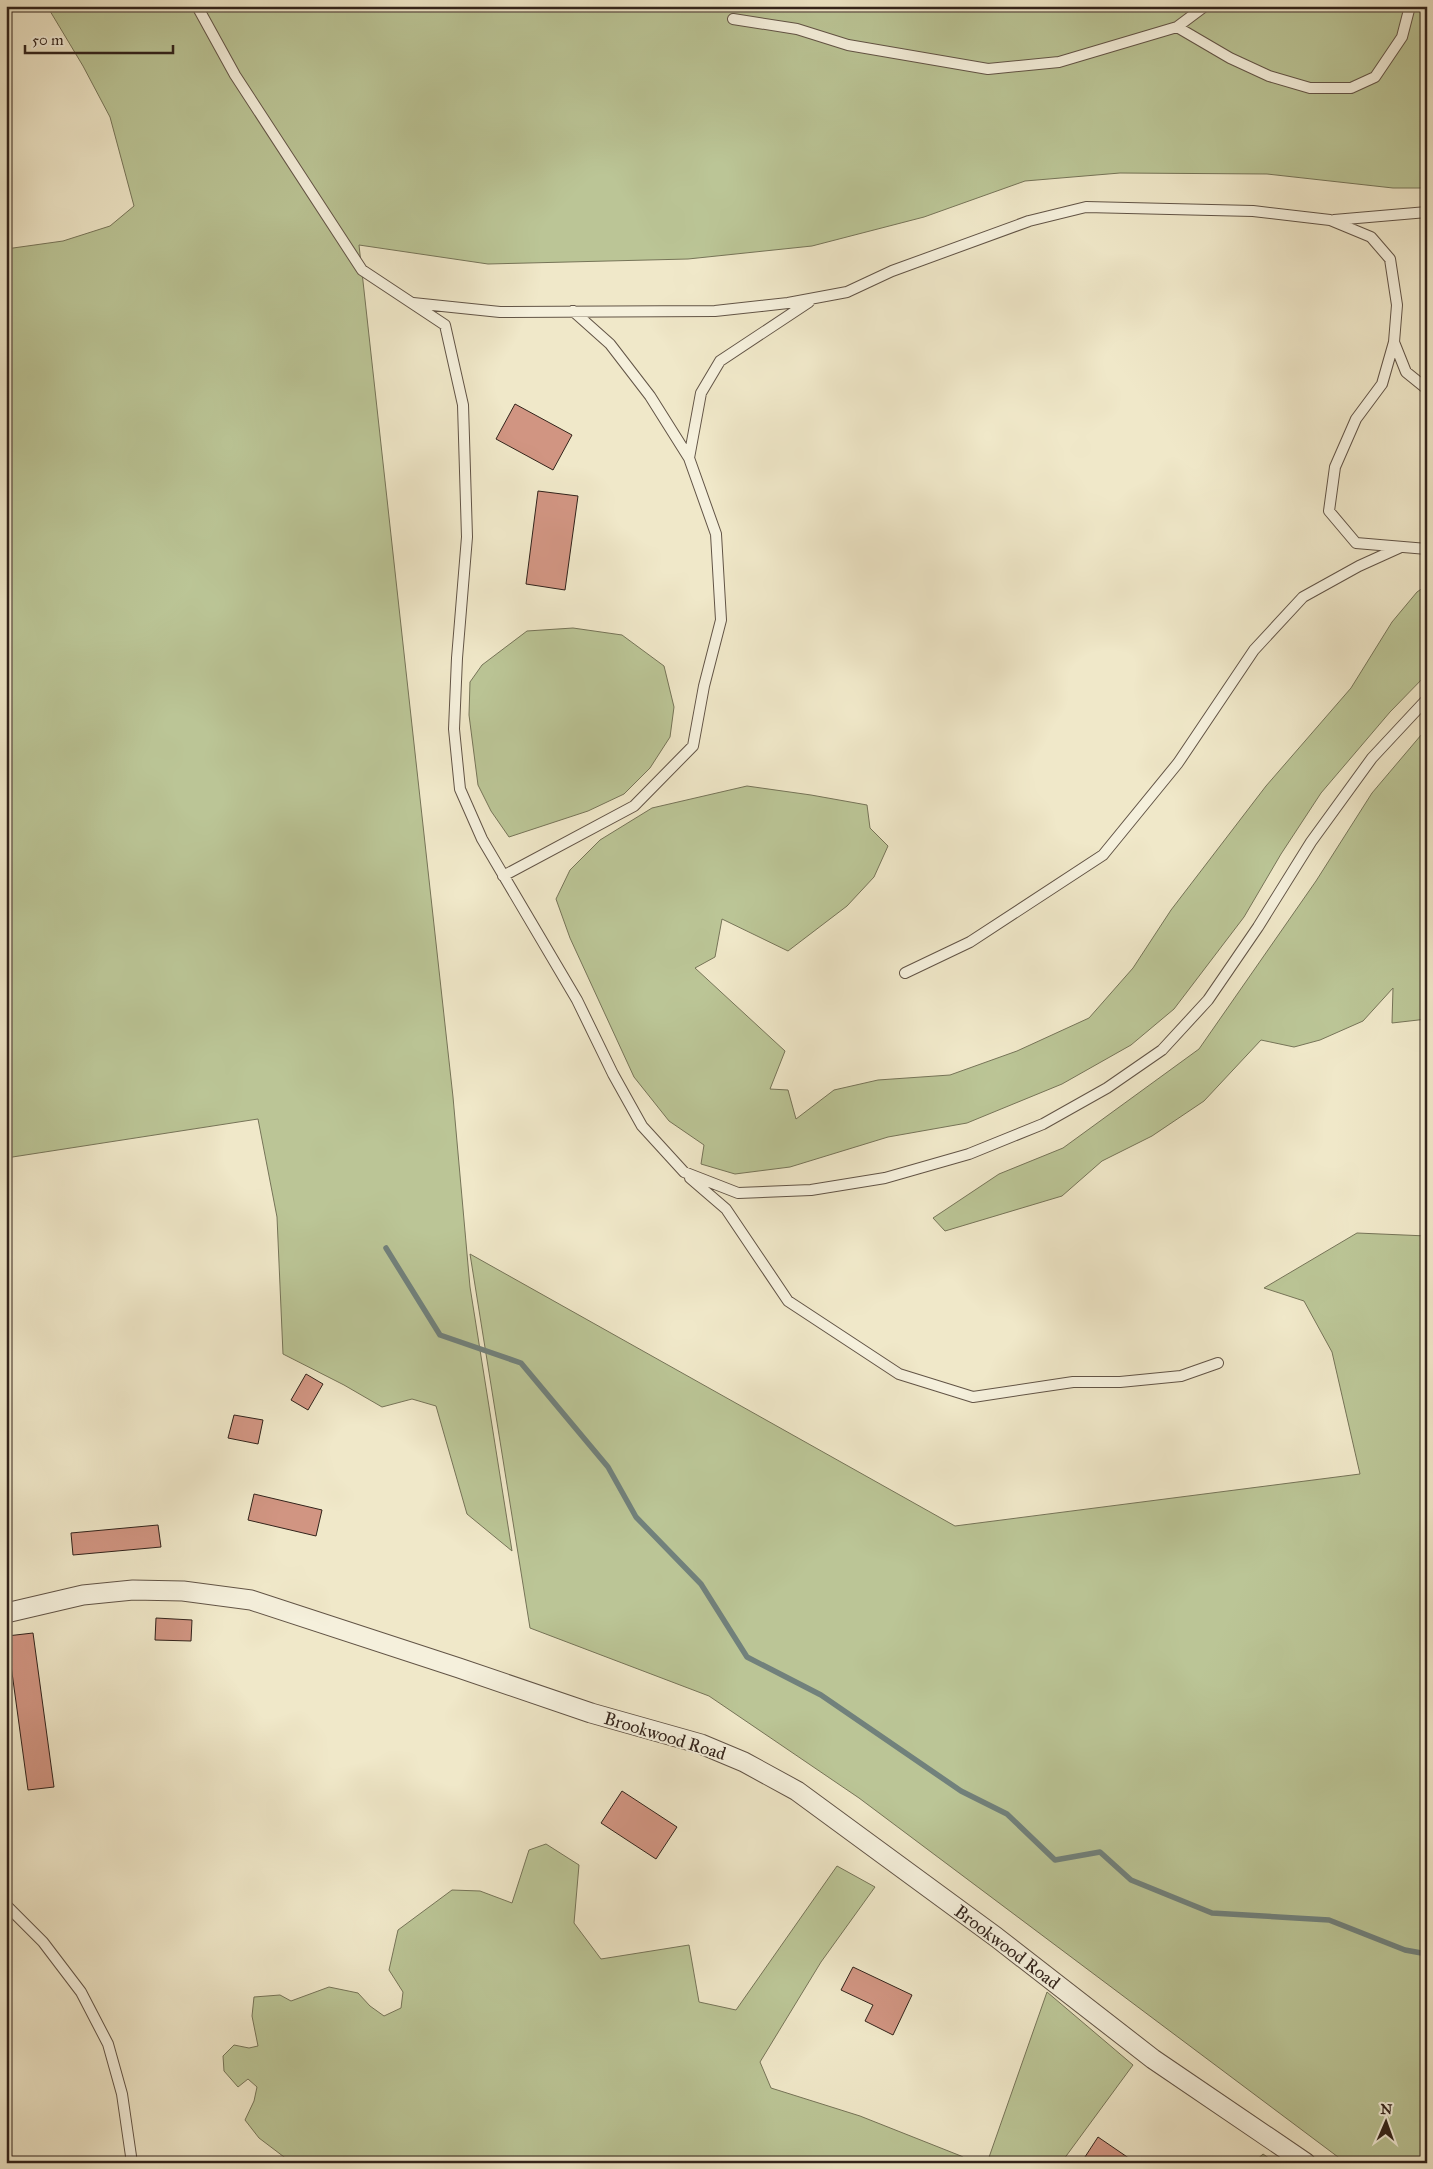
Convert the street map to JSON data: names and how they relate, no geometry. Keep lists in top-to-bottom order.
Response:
{
  "streets": {
    "street": ["Brookwood Road"]
  },
  "scale_bar": "50 m",
  "north": "top"
}
